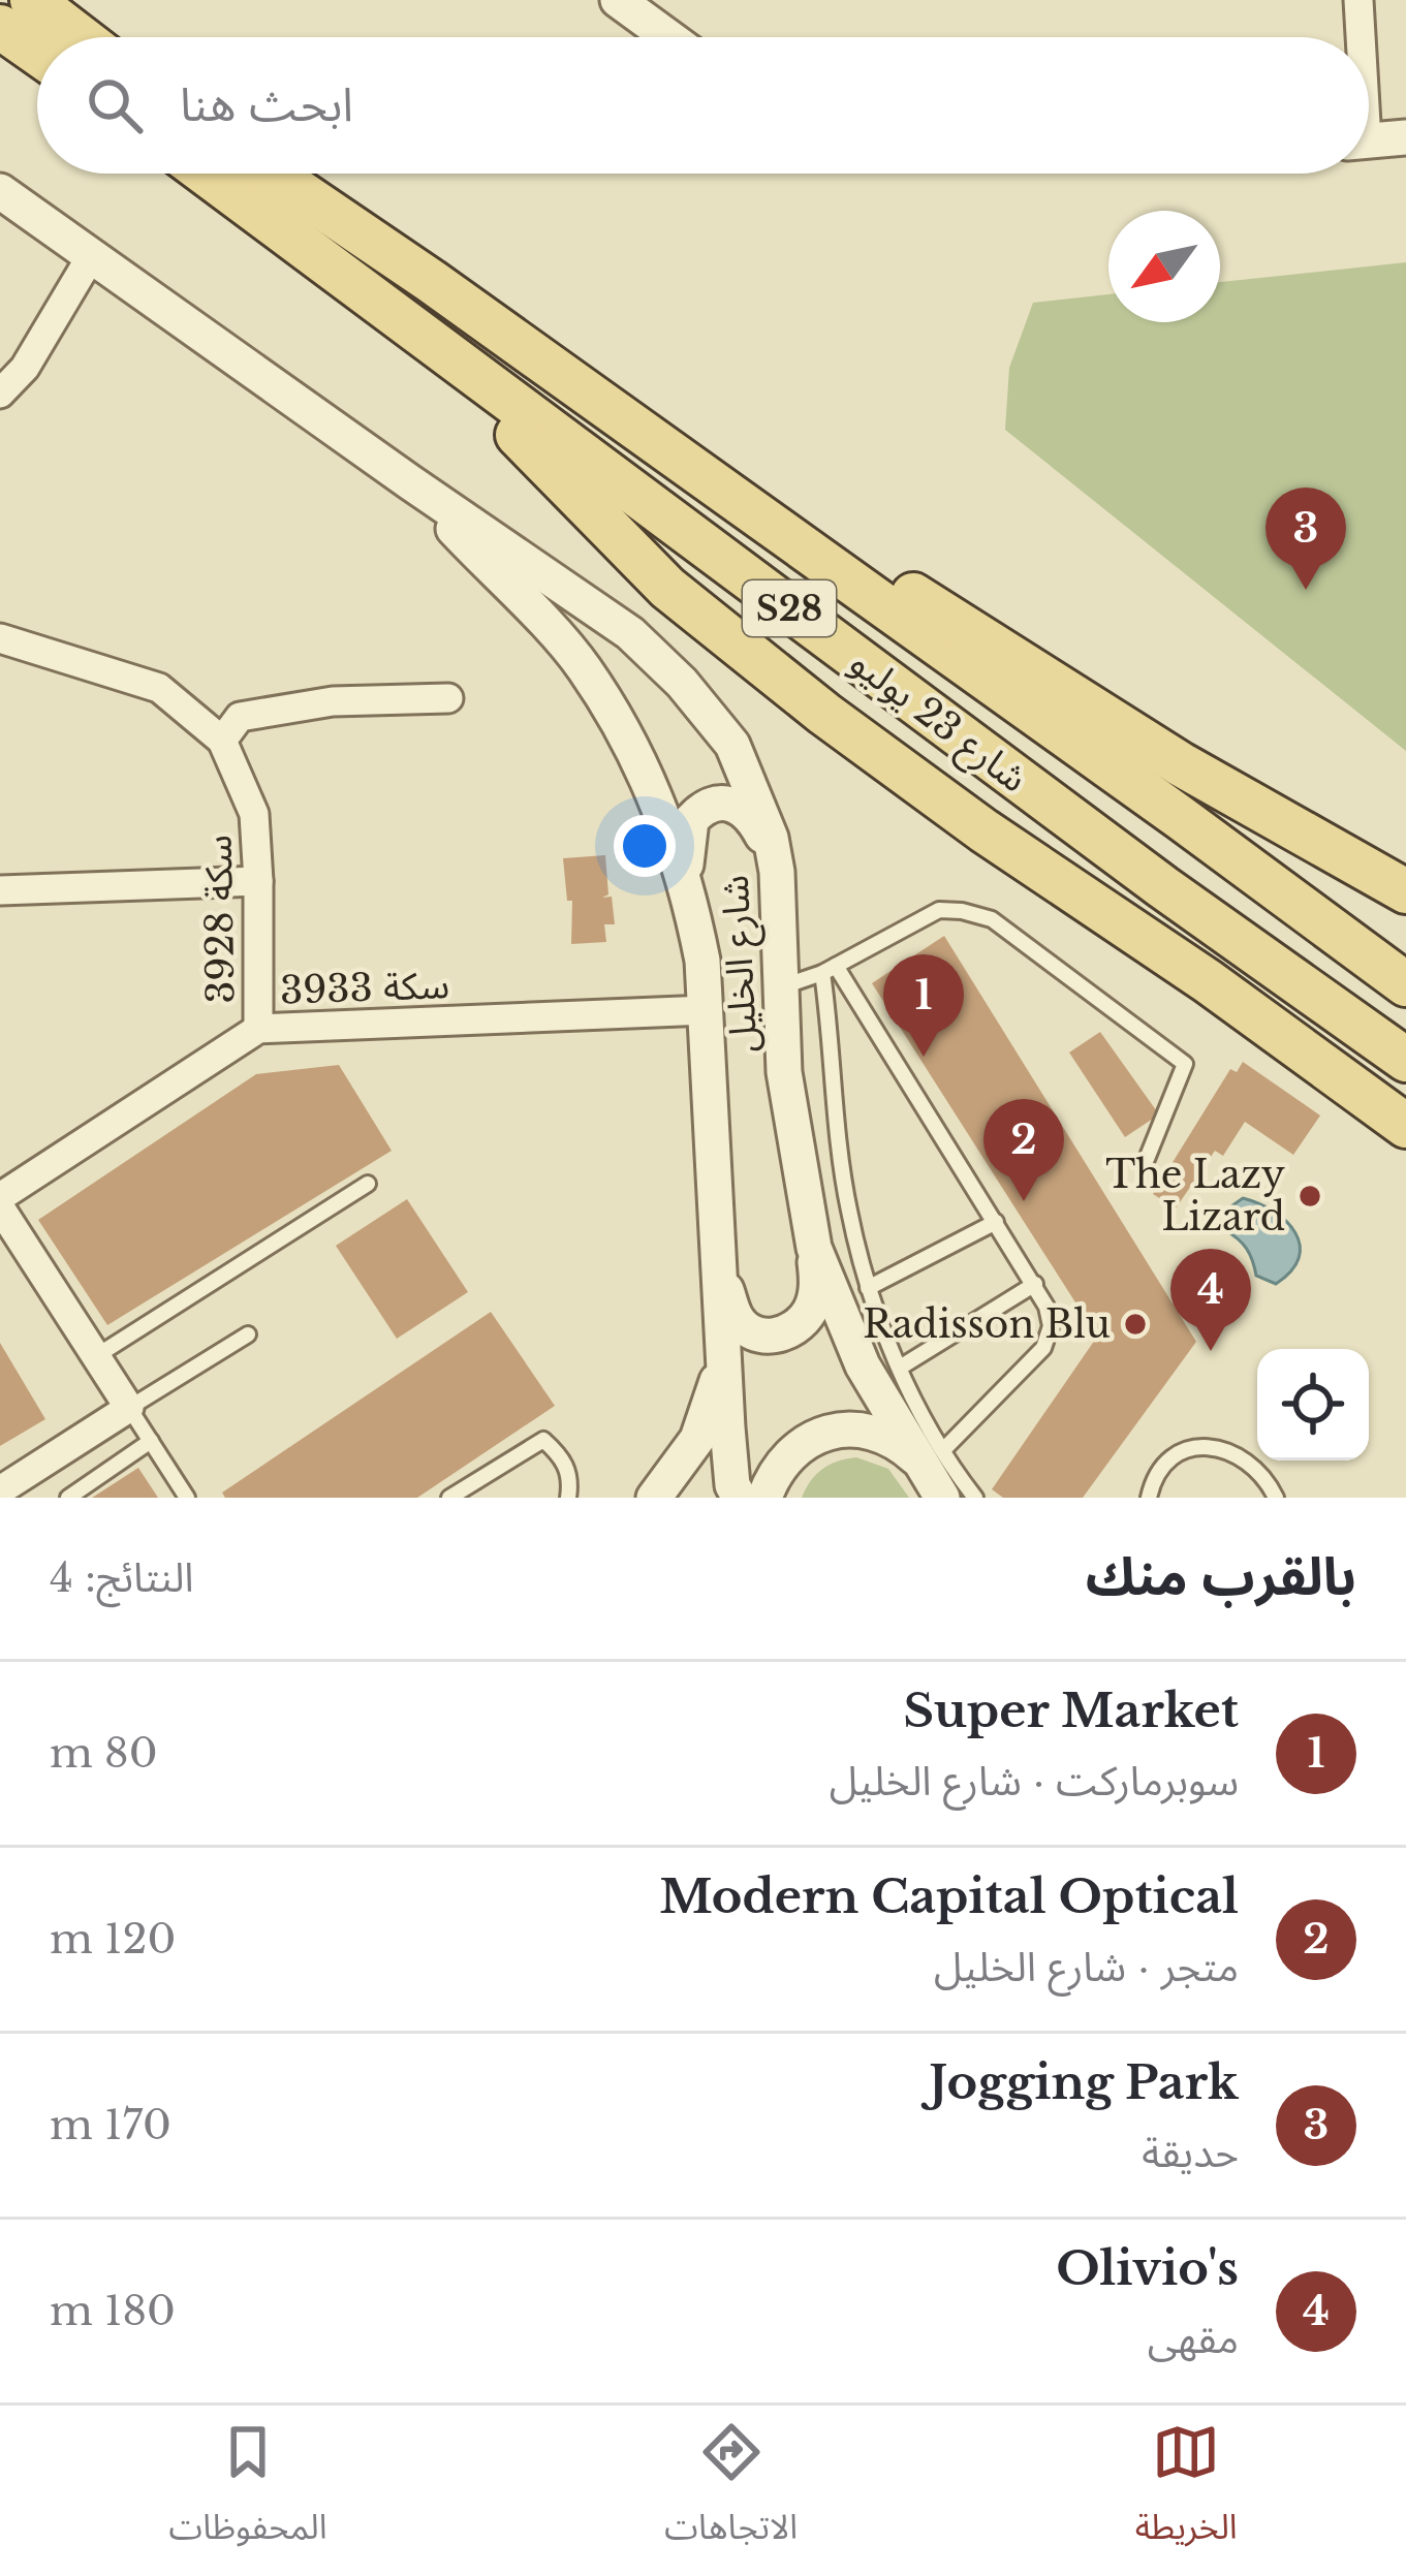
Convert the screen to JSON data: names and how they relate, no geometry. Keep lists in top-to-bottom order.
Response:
{
  "streets": {
    "main road": ["S28", "شارع 23 يوليو"],
    "street": ["سكة 3928", "شارع الخليل", "سكة 3933"]
  },
  "crossings": [
    ["سكة 3928", "سكة 3933"],
    ["شارع الخليل", "سكة 3933"]
  ],
  "places": ["The Lazy Lizard", "Radisson Blu"],
  "north": "bottom left",
  "page": {
    "search": "ابحث هنا",
    "pins": [
      "3",
      "1",
      "2",
      "4"
    ],
    "heading": ["بالقرب منك", "النتائج: 4"],
    "list": [
      {
        "mark": "1",
        "name": "Super Market",
        "note": "سوبرماركت · شارع الخليل",
        "value": "80 m"
      },
      {
        "mark": "2",
        "name": "Modern Capital Optical",
        "note": "متجر · شارع الخليل",
        "value": "120 m"
      },
      {
        "mark": "3",
        "name": "Jogging Park",
        "note": "حديقة",
        "value": "170 m"
      },
      {
        "mark": "4",
        "name": "Olivio's",
        "note": "مقهى",
        "value": "180 m"
      }
    ],
    "nav": ["الخريطة", "الاتجاهات", "المحفوظات"]
  }
}
